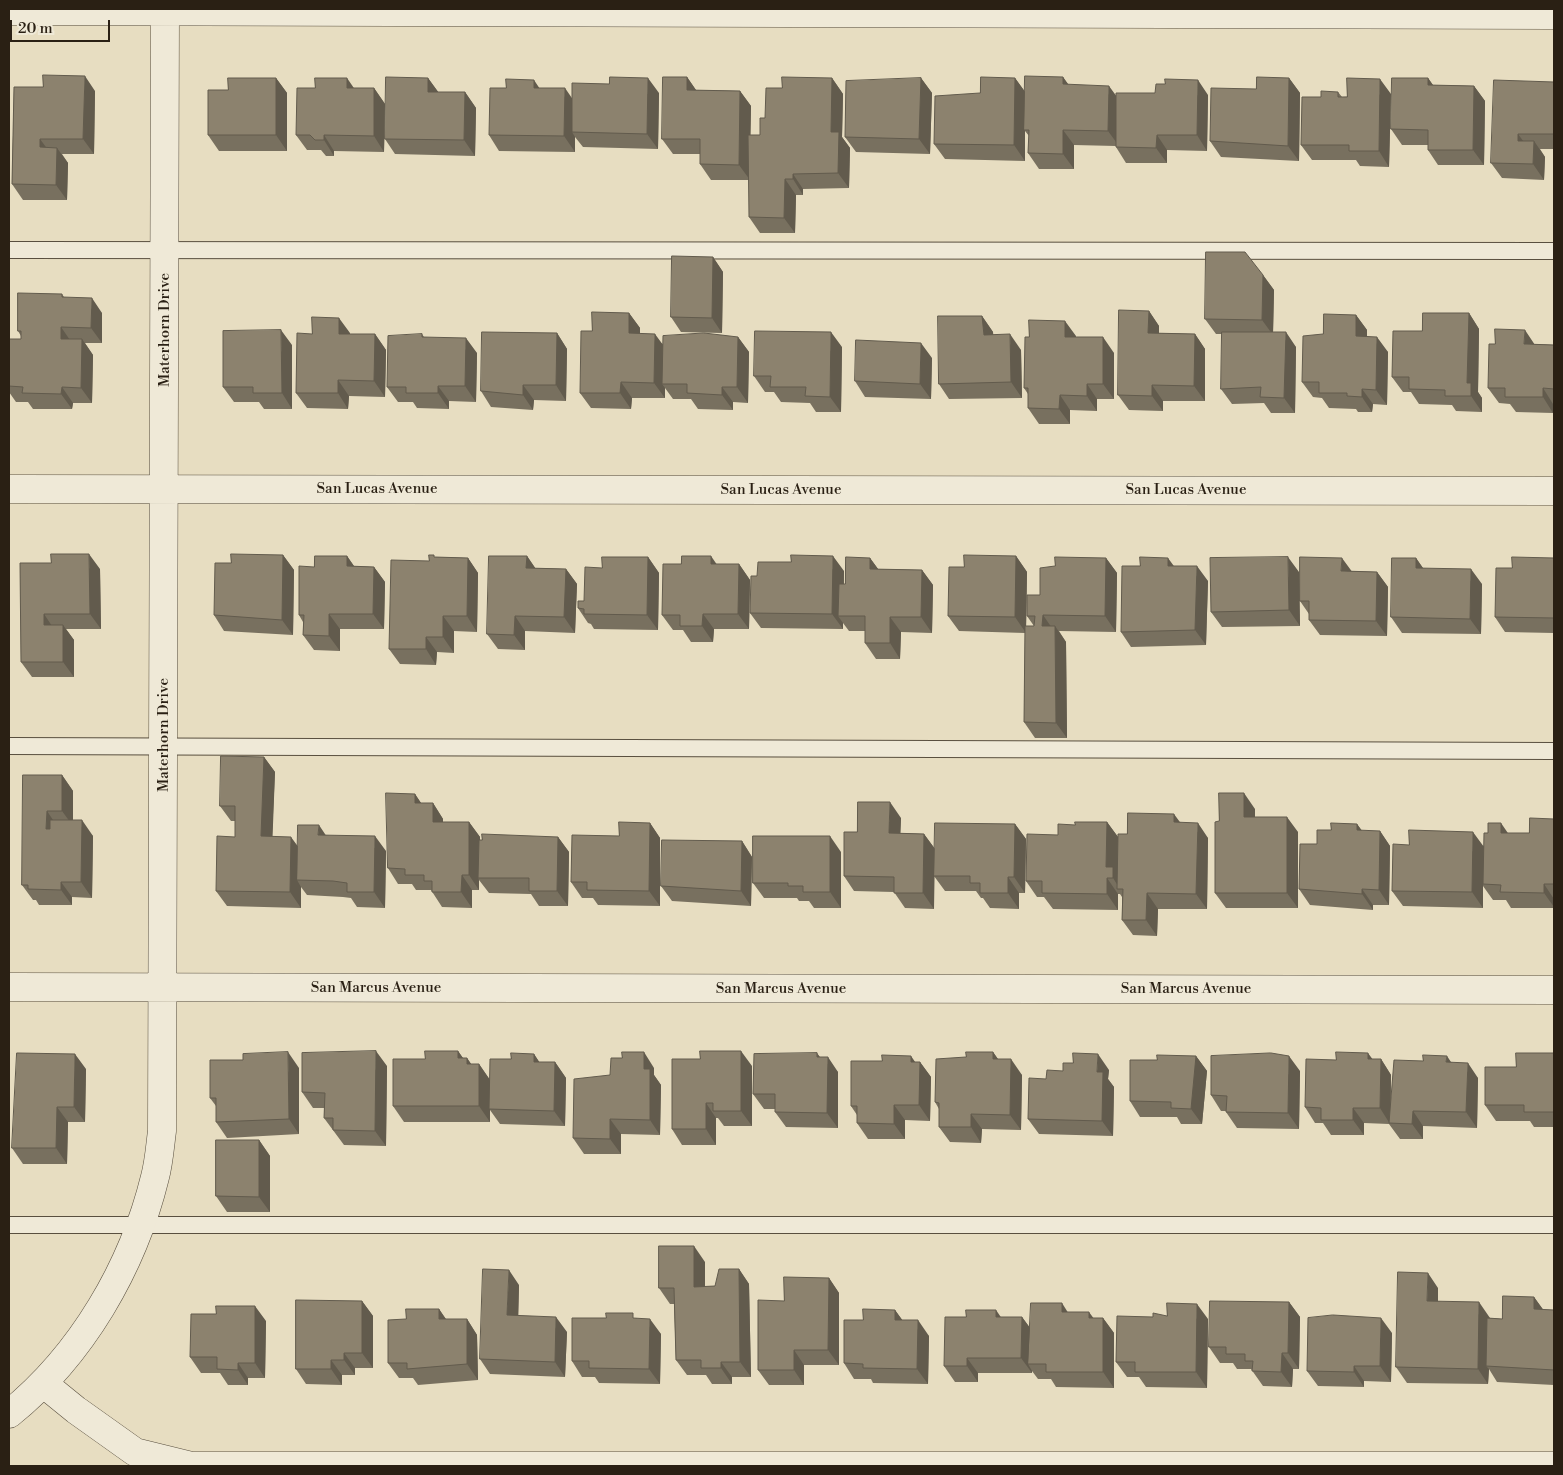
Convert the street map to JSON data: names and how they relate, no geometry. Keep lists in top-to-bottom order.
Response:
{
  "streets": {
    "street": ["Materhorn Drive", "San Lucas Avenue", "San Marcus Avenue"]
  },
  "crossings": [
    ["Materhorn Drive", "San Lucas Avenue"],
    ["Materhorn Drive", "San Marcus Avenue"]
  ],
  "scale_bar": "20 m"
}
